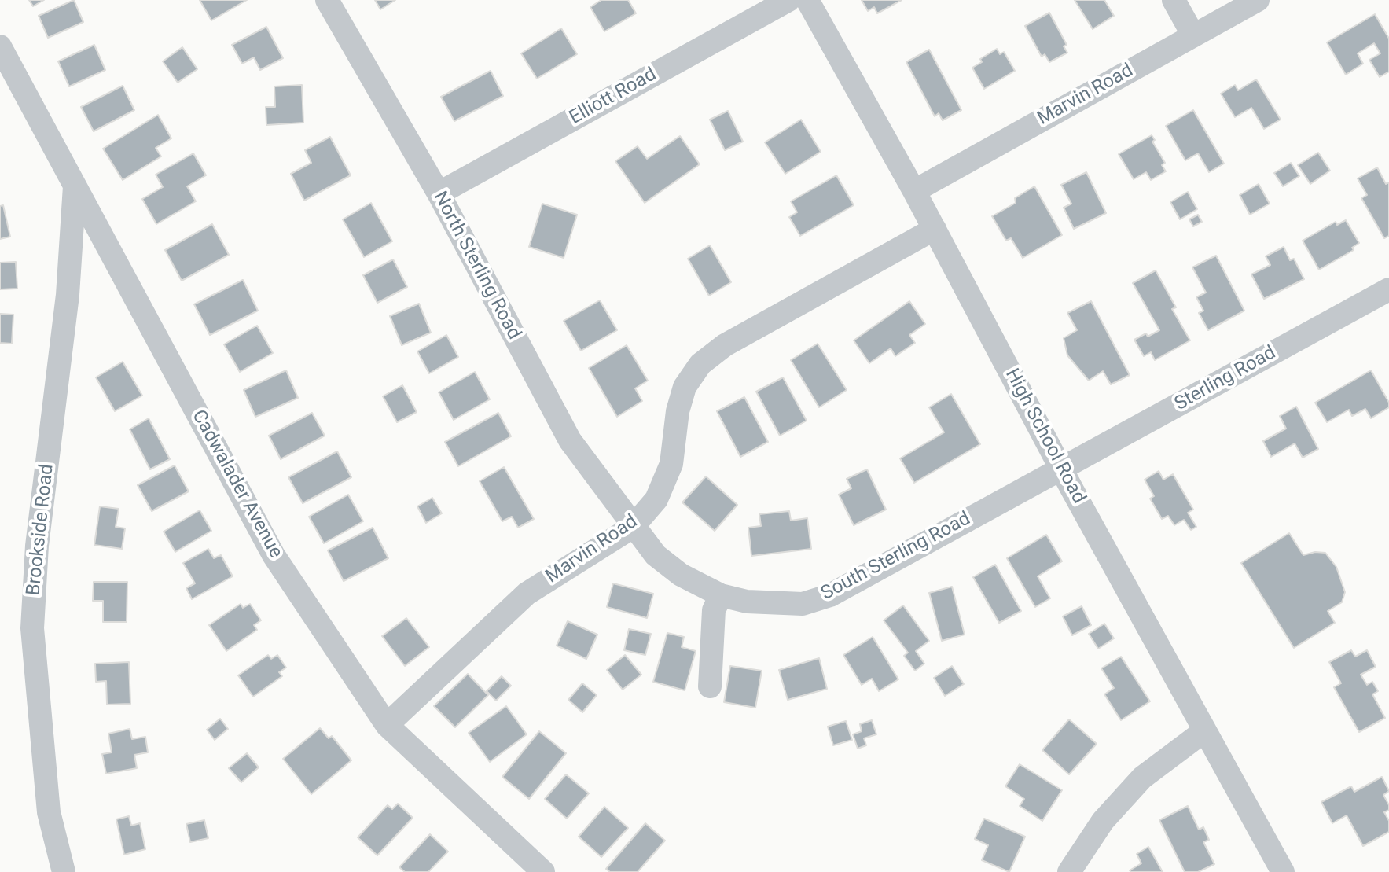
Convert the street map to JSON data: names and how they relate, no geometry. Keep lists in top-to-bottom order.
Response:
{
  "streets": {
    "street": [
      "Marvin Road",
      "Elliott Road",
      "North Sterling Road",
      "Sterling Road",
      "High School Road",
      "Cadwalader Avenue",
      "Brookside Road",
      "South Sterling Road"
    ]
  },
  "crossings": [
    ["Marvin Road", "North Sterling Road"],
    ["Marvin Road", "High School Road"],
    ["Marvin Road", "Cadwalader Avenue"],
    ["Marvin Road", "South Sterling Road"],
    ["Elliott Road", "North Sterling Road"],
    ["North Sterling Road", "South Sterling Road"],
    ["Sterling Road", "High School Road"],
    ["Sterling Road", "South Sterling Road"],
    ["High School Road", "South Sterling Road"],
    ["Cadwalader Avenue", "Brookside Road"]
  ]
}
